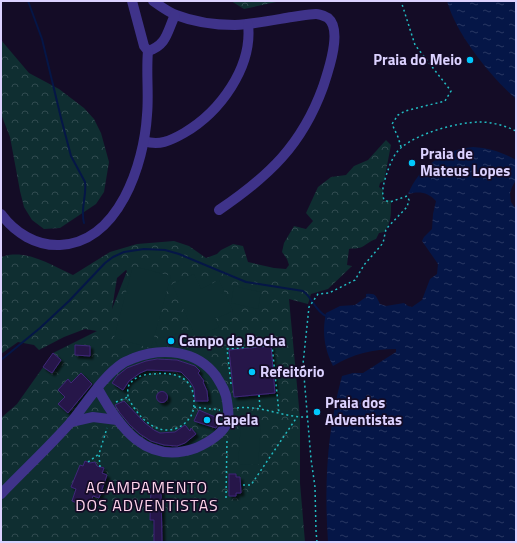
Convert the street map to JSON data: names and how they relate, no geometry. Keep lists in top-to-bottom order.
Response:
{
  "districts": ["ACAMPAMENTO DOS ADVENTISTAS"],
  "places": [
    "Praia do Meio",
    "Praia de Mateus Lopes",
    "Campo de Bocha",
    "Refeitório",
    "Praia dos Adventistas",
    "Capela"
  ]
}
